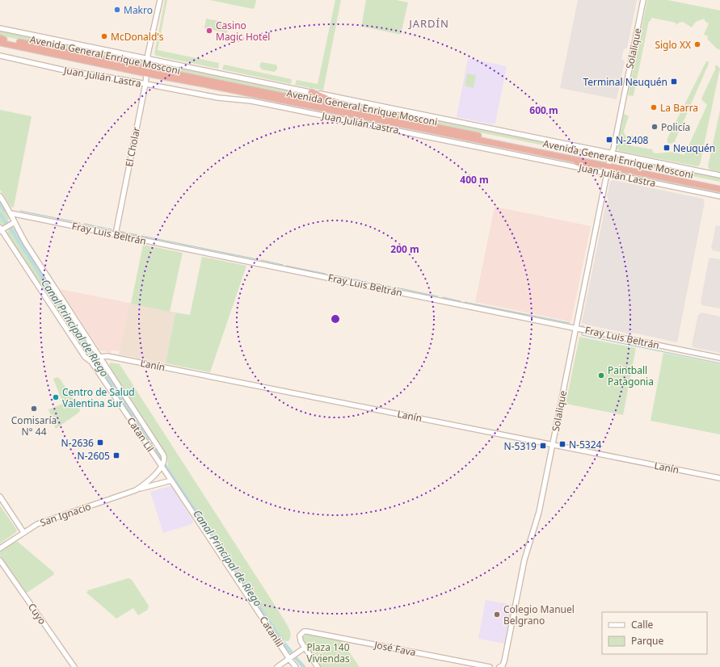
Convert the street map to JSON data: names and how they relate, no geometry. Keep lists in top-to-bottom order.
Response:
{
  "streets": {
    "highway": ["Avenida General Enrique Mosconi"],
    "street": [
      "Solalique",
      "Juan Julián Lastra",
      "El Cholar",
      "Fray Luis Beltrán",
      "Lanín",
      "Catan Lil",
      "San Ignacio",
      "Cuyo",
      "Catanlil",
      "José Fava"
    ]
  },
  "crossings": [
    ["Solalique", "Avenida General Enrique Mosconi"],
    ["Solalique", "Juan Julián Lastra"],
    ["Solalique", "Fray Luis Beltrán"],
    ["Solalique", "Lanín"],
    ["Avenida General Enrique Mosconi", "El Cholar"],
    ["Juan Julián Lastra", "El Cholar"],
    ["El Cholar", "Fray Luis Beltrán"],
    ["Catan Lil", "San Ignacio"],
    ["Catan Lil", "Catanlil"],
    ["San Ignacio", "Catanlil"]
  ],
  "districts": ["JARDÍN"],
  "water": ["Canal Principal de Riego"],
  "parks": ["Plaza 140 Viviendas"],
  "places": {
    "other": [
      "Makro",
      "Casino Magic Hotel",
      "McDonald's",
      "Siglo XX",
      "La Barra",
      "Policía",
      "Paintball Patagonia",
      "Centro de Salud Valentina Sur",
      "Comisaría N° 44",
      "Colegio Manuel Belgrano"
    ],
    "transit": [
      "Terminal Neuquén",
      "N-2408",
      "Neuquén",
      "N-2636",
      "N-5324",
      "N-5319",
      "N-2605"
    ]
  },
  "legend": ["Calle", "Parque"],
  "rings": ["600 m", "400 m", "200 m"]
}
